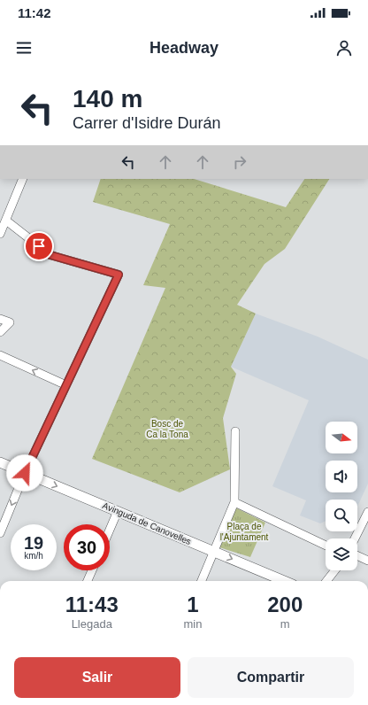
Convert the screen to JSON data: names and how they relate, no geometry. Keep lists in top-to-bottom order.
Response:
{
  "streets": {
    "street": ["Avinguda de Canovelles"]
  },
  "parks": ["Bosc de Ca la Tona", "Plaça de l'Ajuntament"],
  "north": "right",
  "page": {
    "status": "11:42",
    "header": "Headway",
    "turn": ["140 m", "Carrer d'Isidre Durán"],
    "speed": "19 km/h",
    "limit": "30",
    "eta": [
      "11:43",
      "Llegada",
      "1",
      "min",
      "200",
      "m"
    ],
    "buttons": ["Salir", "Compartir"]
  }
}
